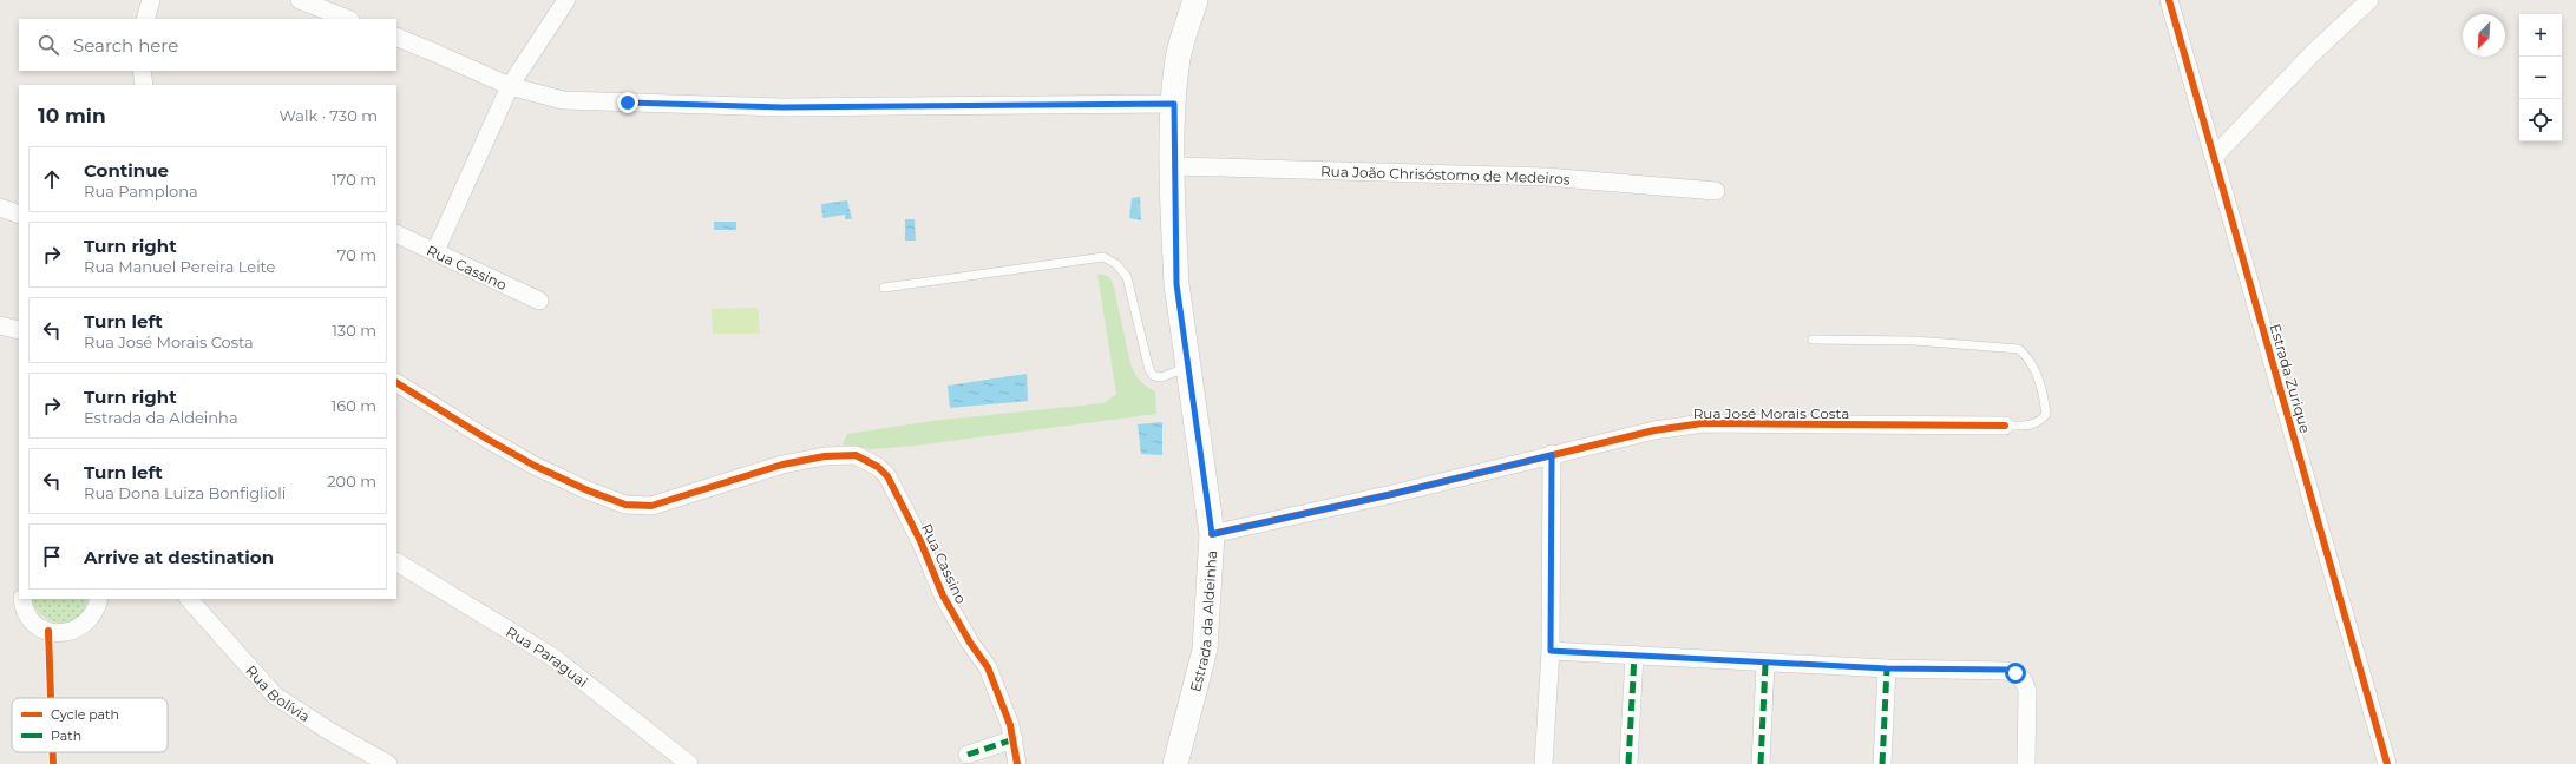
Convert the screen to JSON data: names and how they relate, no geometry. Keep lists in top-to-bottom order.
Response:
{
  "streets": {
    "street": [
      "Rua João Chrisóstomo de Medeiros",
      "Rua Cassino",
      "Estrada Zurique",
      "Rua José Morais Costa",
      "Estrada da Aldeinha",
      "Rua Paraguai",
      "Rua Bolívia"
    ]
  },
  "crossings": [
    ["Rua João Chrisóstomo de Medeiros", "Estrada da Aldeinha"],
    ["Rua José Morais Costa", "Estrada da Aldeinha"]
  ],
  "legend": ["Cycle path", "Path"],
  "north": "bottom left",
  "page": {
    "map_buttons": ["+", "−"],
    "search": "Search here",
    "heading": ["10 min", "Walk · 730 m"],
    "list": [
      ["Continue", "Rua Pamplona", "170 m"],
      ["Turn right", "Rua Manuel Pereira Leite", "70 m"],
      ["Turn left", "Rua José Morais Costa", "130 m"],
      ["Turn right", "Estrada da Aldeinha", "160 m"],
      ["Turn left", "Rua Dona Luiza Bonfiglioli", "200 m"],
      "Arrive at destination"
    ]
  }
}
